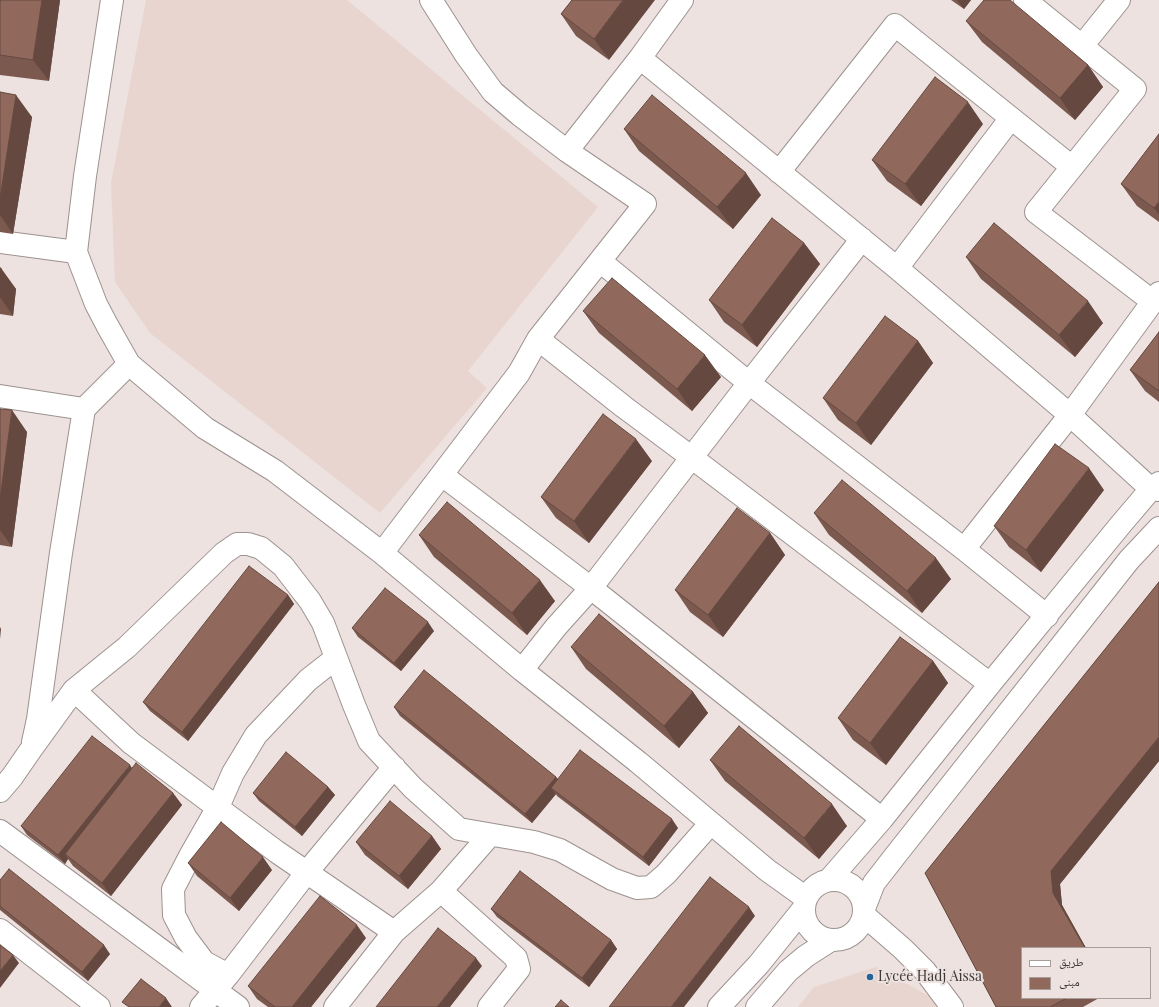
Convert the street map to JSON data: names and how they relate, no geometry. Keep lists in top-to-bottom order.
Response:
{
  "places": ["Lycée Hadj Aissa"],
  "legend": ["طريق", "مبنى"]
}
